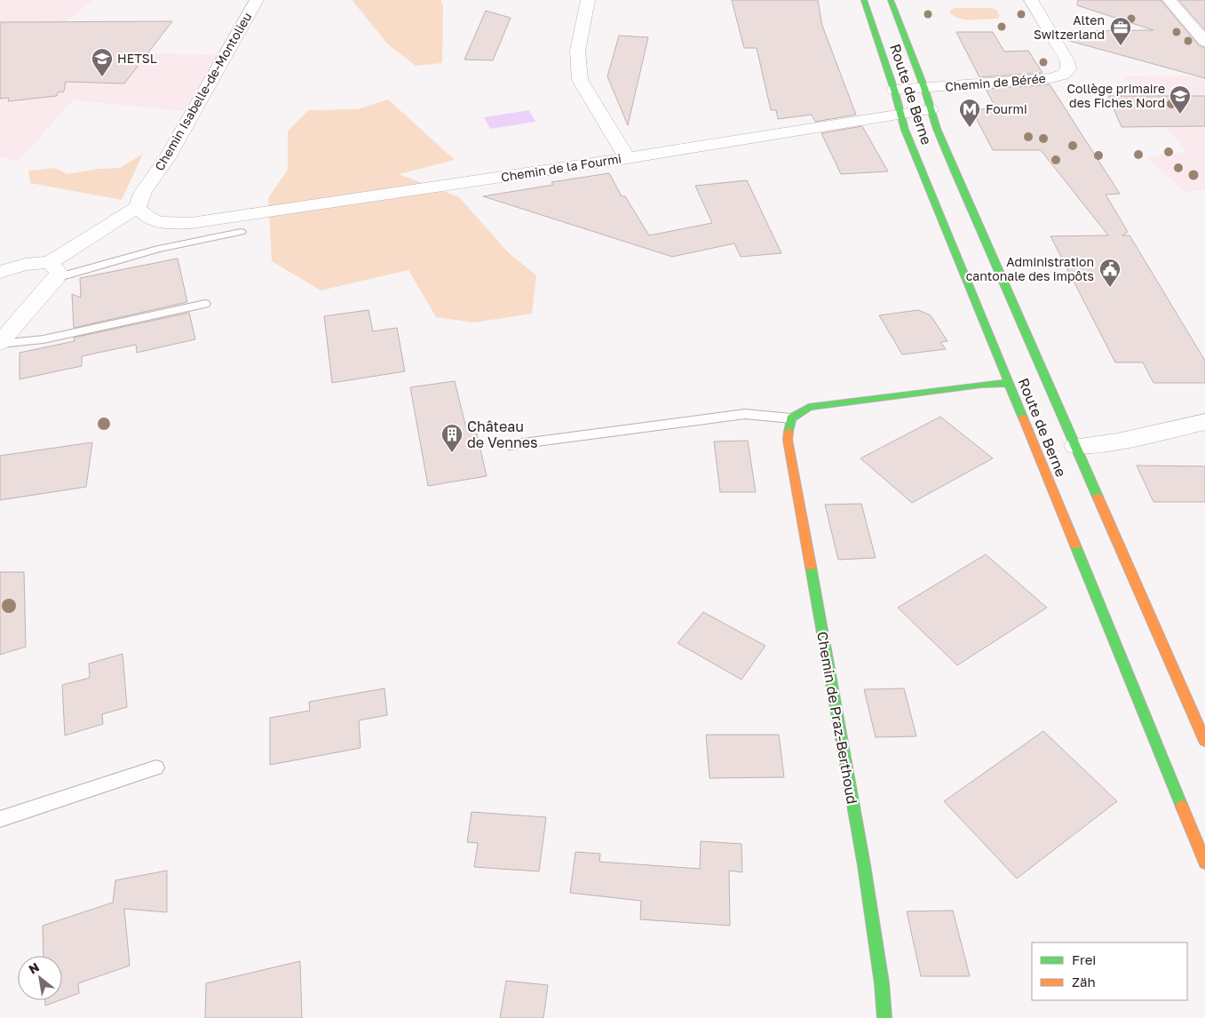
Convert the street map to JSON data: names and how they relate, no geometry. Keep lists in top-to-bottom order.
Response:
{
  "streets": {
    "main road": ["Route de Berne", "Chemin de Praz-Berthoud"],
    "street": ["Chemin de Bérée", "Chemin Isabelle-de-Montolieu", "Chemin de la Fourmi"]
  },
  "crossings": [
    ["Chemin de Bérée", "Route de Berne"],
    ["Chemin Isabelle-de-Montolieu", "Chemin de la Fourmi"],
    ["Route de Berne", "Chemin de la Fourmi"]
  ],
  "places": {
    "office": ["Alten Switzerland"],
    "school or university": ["HETSL", "Collège primaire des Fiches Nord"],
    "metro station": ["Fourmi"],
    "public building": ["Administration cantonale des impôts"],
    "building": ["Château de Vennes"]
  },
  "legend": ["Frei", "Zäh"],
  "north": "top left"
}
